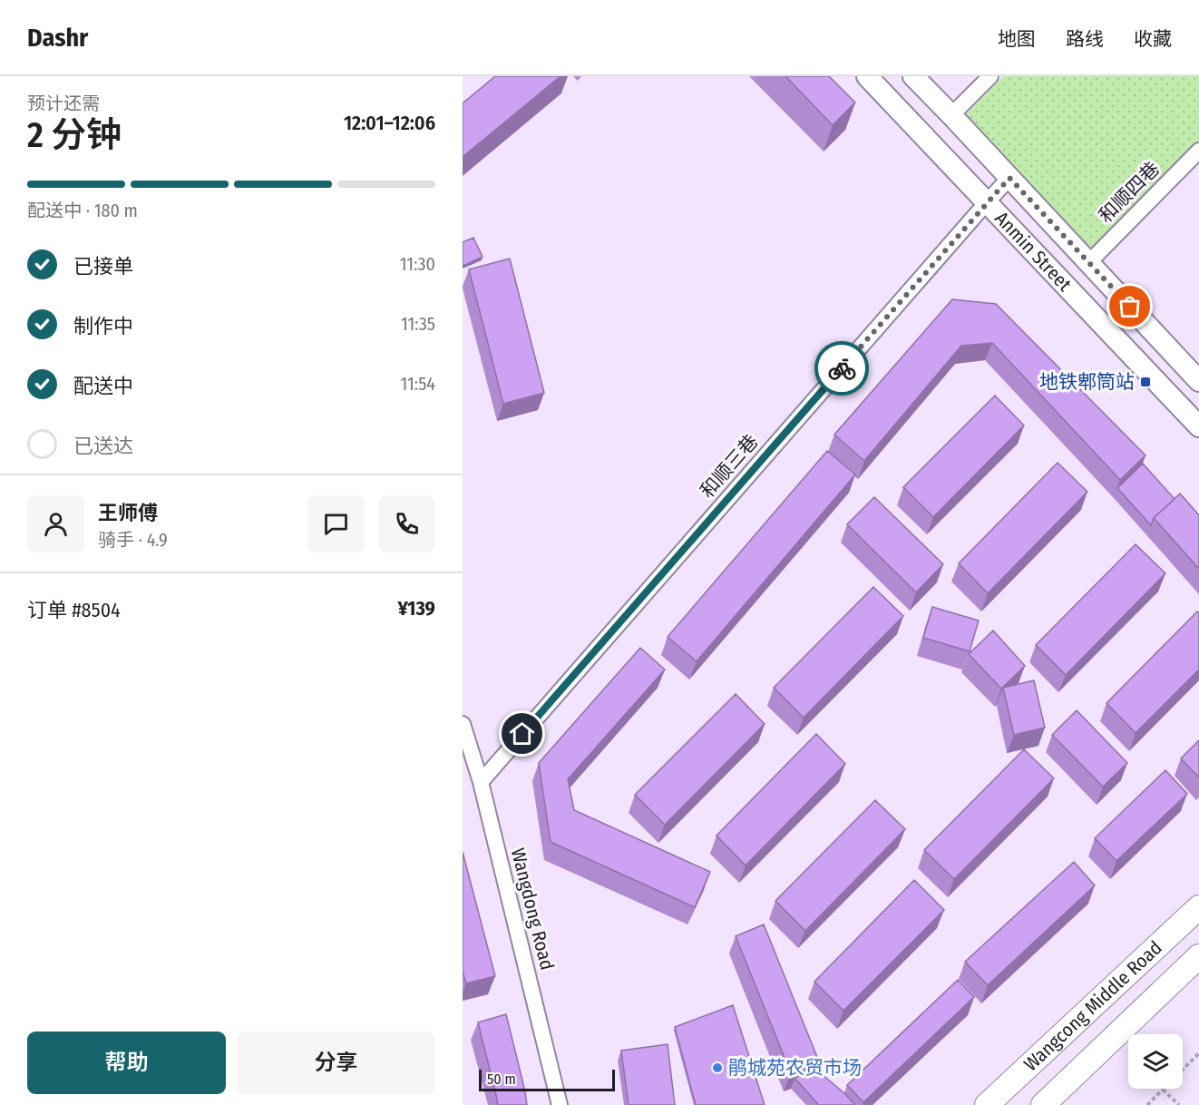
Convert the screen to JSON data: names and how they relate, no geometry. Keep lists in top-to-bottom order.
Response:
{
  "streets": {
    "main road": ["Anmin Street", "Wangcong Middle Road"],
    "street": ["和顺四巷", "和顺三巷", "Wangdong Road"]
  },
  "crossings": [
    ["和顺四巷", "Anmin Street"],
    ["Anmin Street", "和顺三巷"],
    ["和顺三巷", "Wangdong Road"]
  ],
  "places": {
    "transit": ["地铁郫筒站"],
    "other": ["鹃城苑农贸市场"]
  },
  "scale_bar": "50 m",
  "page": {
    "header": "Dashr",
    "nav": ["地图", "路线", "收藏"],
    "heading": ["2 分钟", "预计还需", "12:01–12:06"],
    "panel": [
      "王师傅",
      "骑手 · 4.9",
      "订单 #8504",
      "¥139"
    ],
    "bar": "配送中 · 180 m",
    "list": [
      ["已接单", "11:30"],
      ["制作中", "11:35"],
      ["配送中", "11:54"],
      "已送达"
    ],
    "buttons": ["帮助", "分享"],
    "scale": "50 m"
  }
}
